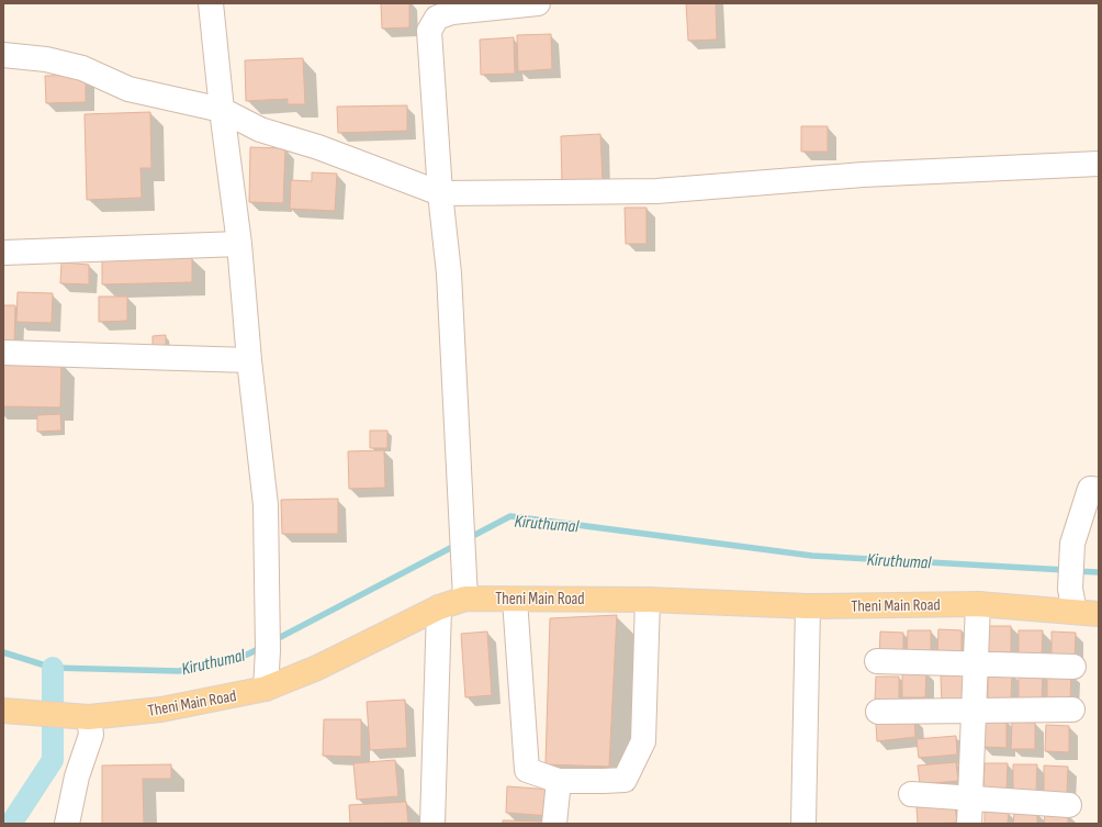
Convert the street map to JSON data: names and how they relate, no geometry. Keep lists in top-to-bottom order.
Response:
{
  "streets": {
    "main road": ["Theni Main Road"]
  },
  "water": ["Kiruthumal"]
}
